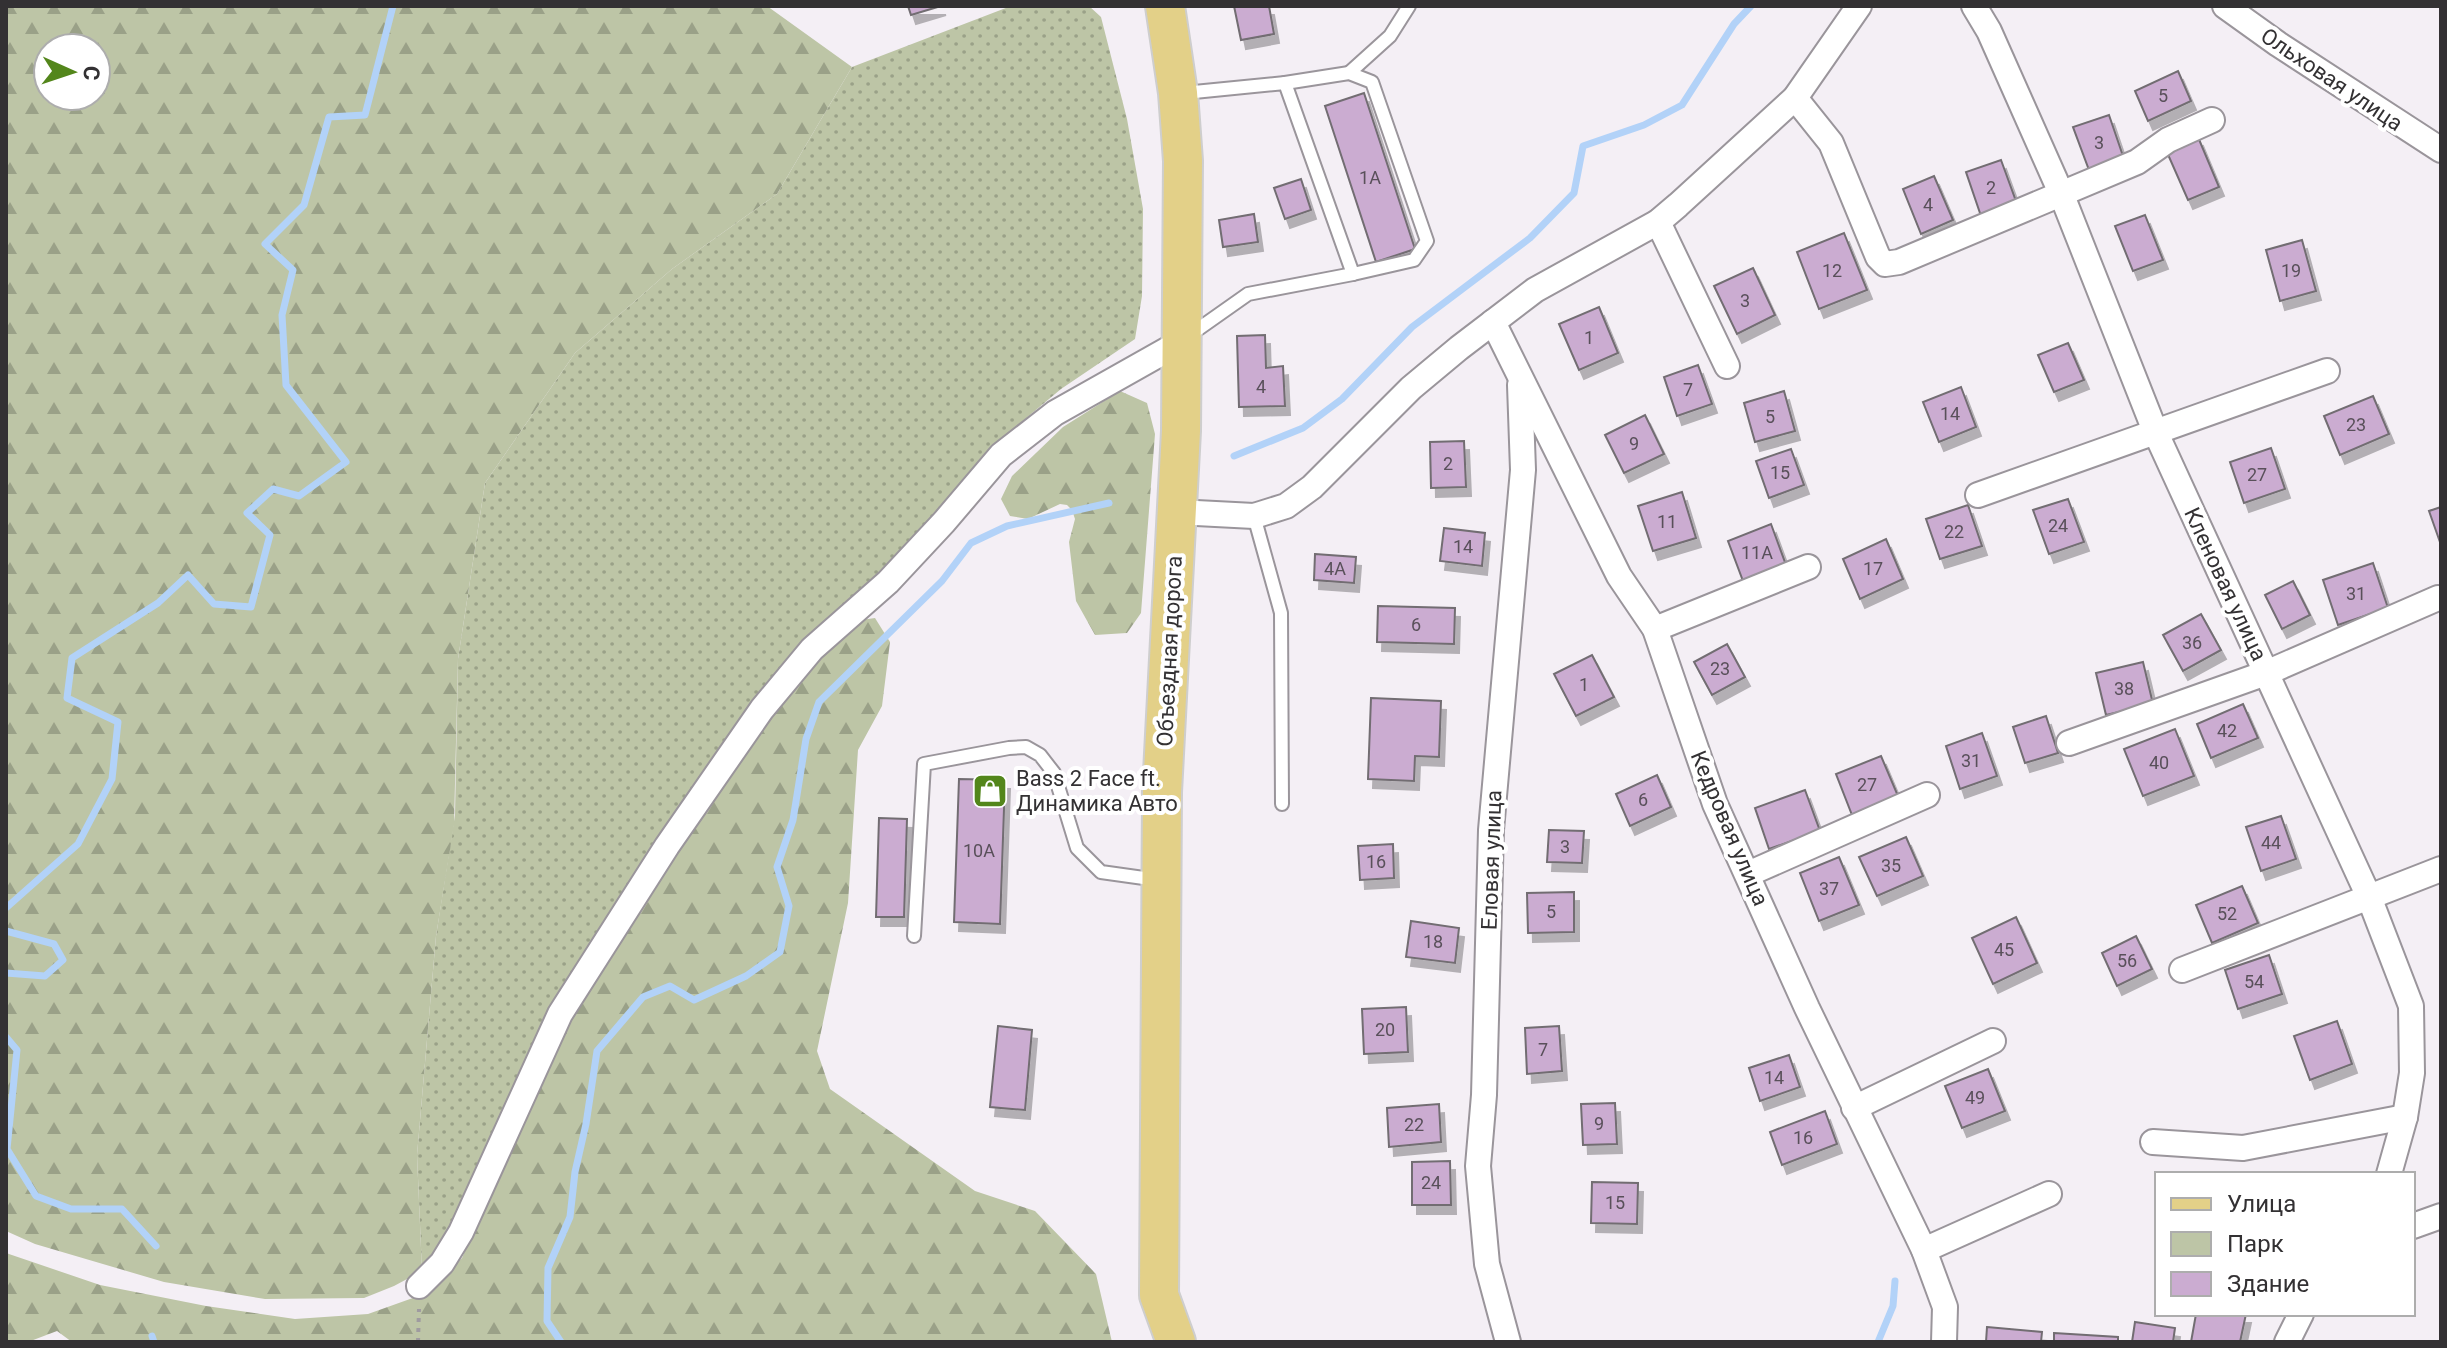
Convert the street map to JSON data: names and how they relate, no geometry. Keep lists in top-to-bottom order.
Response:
{
  "streets": {
    "main road": ["Объездная дорога"],
    "street": [
      "Ольховая улица",
      "Кленовая улица",
      "Кедровая улица",
      "Еловая улица"
    ]
  },
  "crossings": [
    ["Кедровая улица", "Еловая улица"]
  ],
  "places": {
    "shop": ["Bass 2 Face ft. Динамика Авто"]
  },
  "house_numbers": [
    "5",
    "3",
    "1А",
    "2",
    "4",
    "12",
    "19",
    "3",
    "1",
    "4",
    "7",
    "14",
    "5",
    "23",
    "9",
    "2",
    "15",
    "27",
    "11",
    "24",
    "22",
    "14",
    "11А",
    "4А",
    "17",
    "31",
    "6",
    "36",
    "23",
    "1",
    "38",
    "42",
    "31",
    "40",
    "27",
    "6",
    "44",
    "3",
    "10А",
    "16",
    "35",
    "37",
    "5",
    "52",
    "18",
    "45",
    "56",
    "54",
    "20",
    "7",
    "14",
    "49",
    "9",
    "22",
    "16",
    "24",
    "15"
  ],
  "legend": ["Улица", "Парк", "Здание"],
  "north": "right"
}
